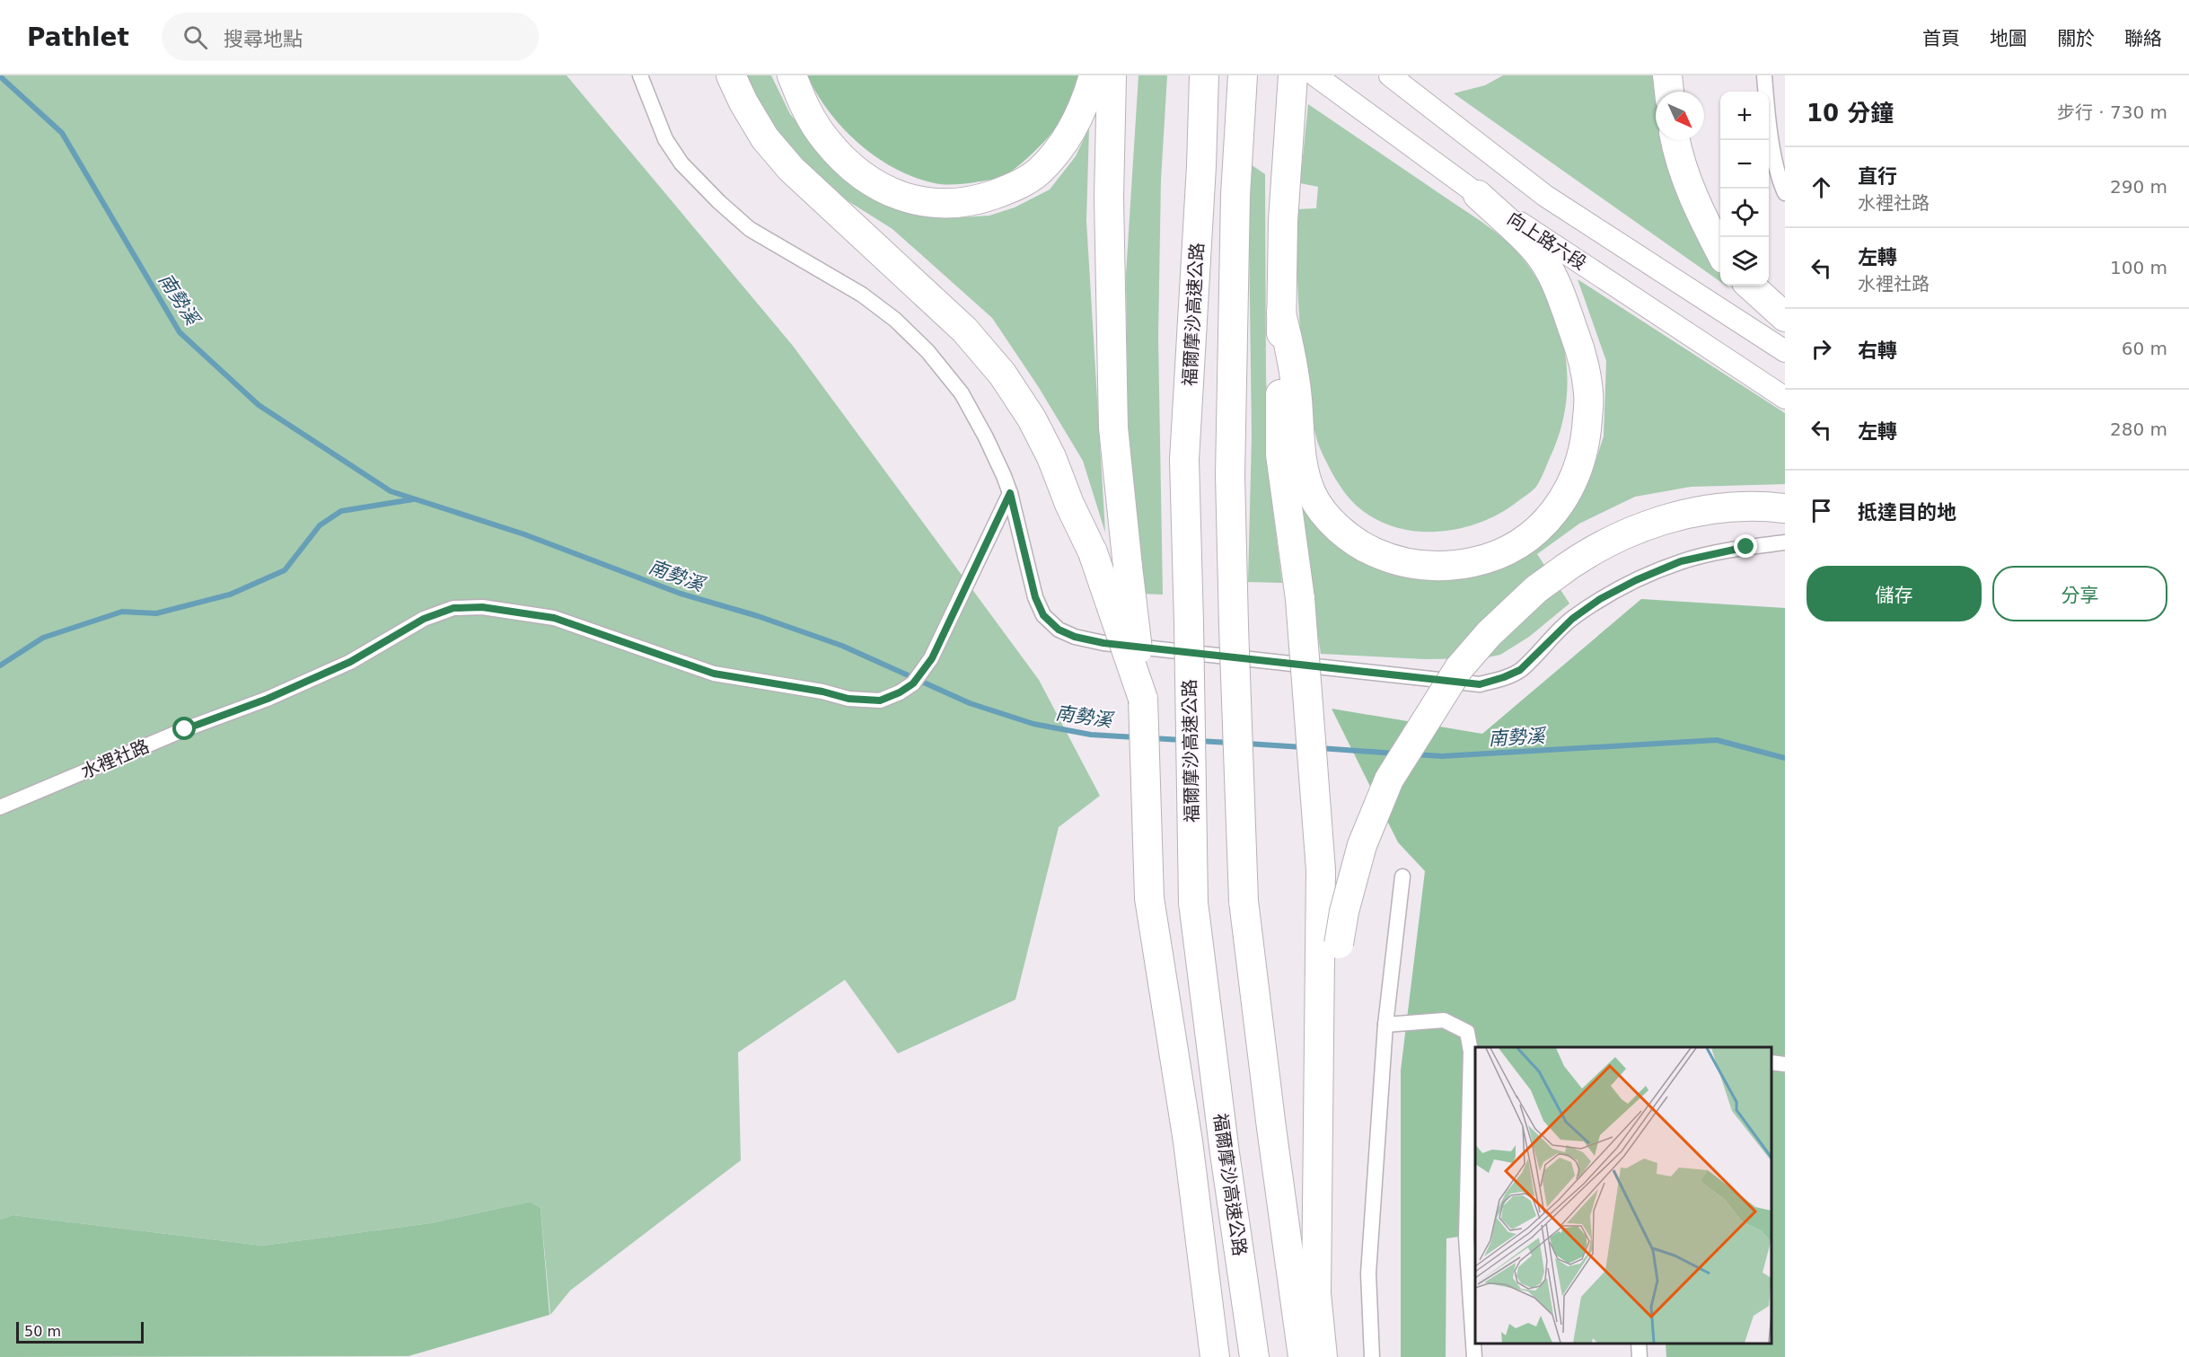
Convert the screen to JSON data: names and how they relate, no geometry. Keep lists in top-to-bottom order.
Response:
{
  "streets": {
    "highway": ["福爾摩沙高速公路"],
    "main road": ["向上路六段"],
    "street": ["水裡社路"]
  },
  "water": ["南勢溪"],
  "scale_bar": "50 m",
  "north": "bottom right",
  "page": {
    "header": "Pathlet",
    "search": "搜尋地點",
    "nav": [
      "首頁",
      "地圖",
      "關於",
      "聯絡"
    ],
    "heading": ["10 分鐘", "步行 · 730 m"],
    "map_buttons": ["+", "−"],
    "list": [
      ["直行", "水裡社路", "290 m"],
      ["左轉", "水裡社路", "100 m"],
      ["右轉", "60 m"],
      ["左轉", "280 m"],
      "抵達目的地"
    ],
    "buttons": ["儲存", "分享"],
    "scale": "50 m"
  }
}
